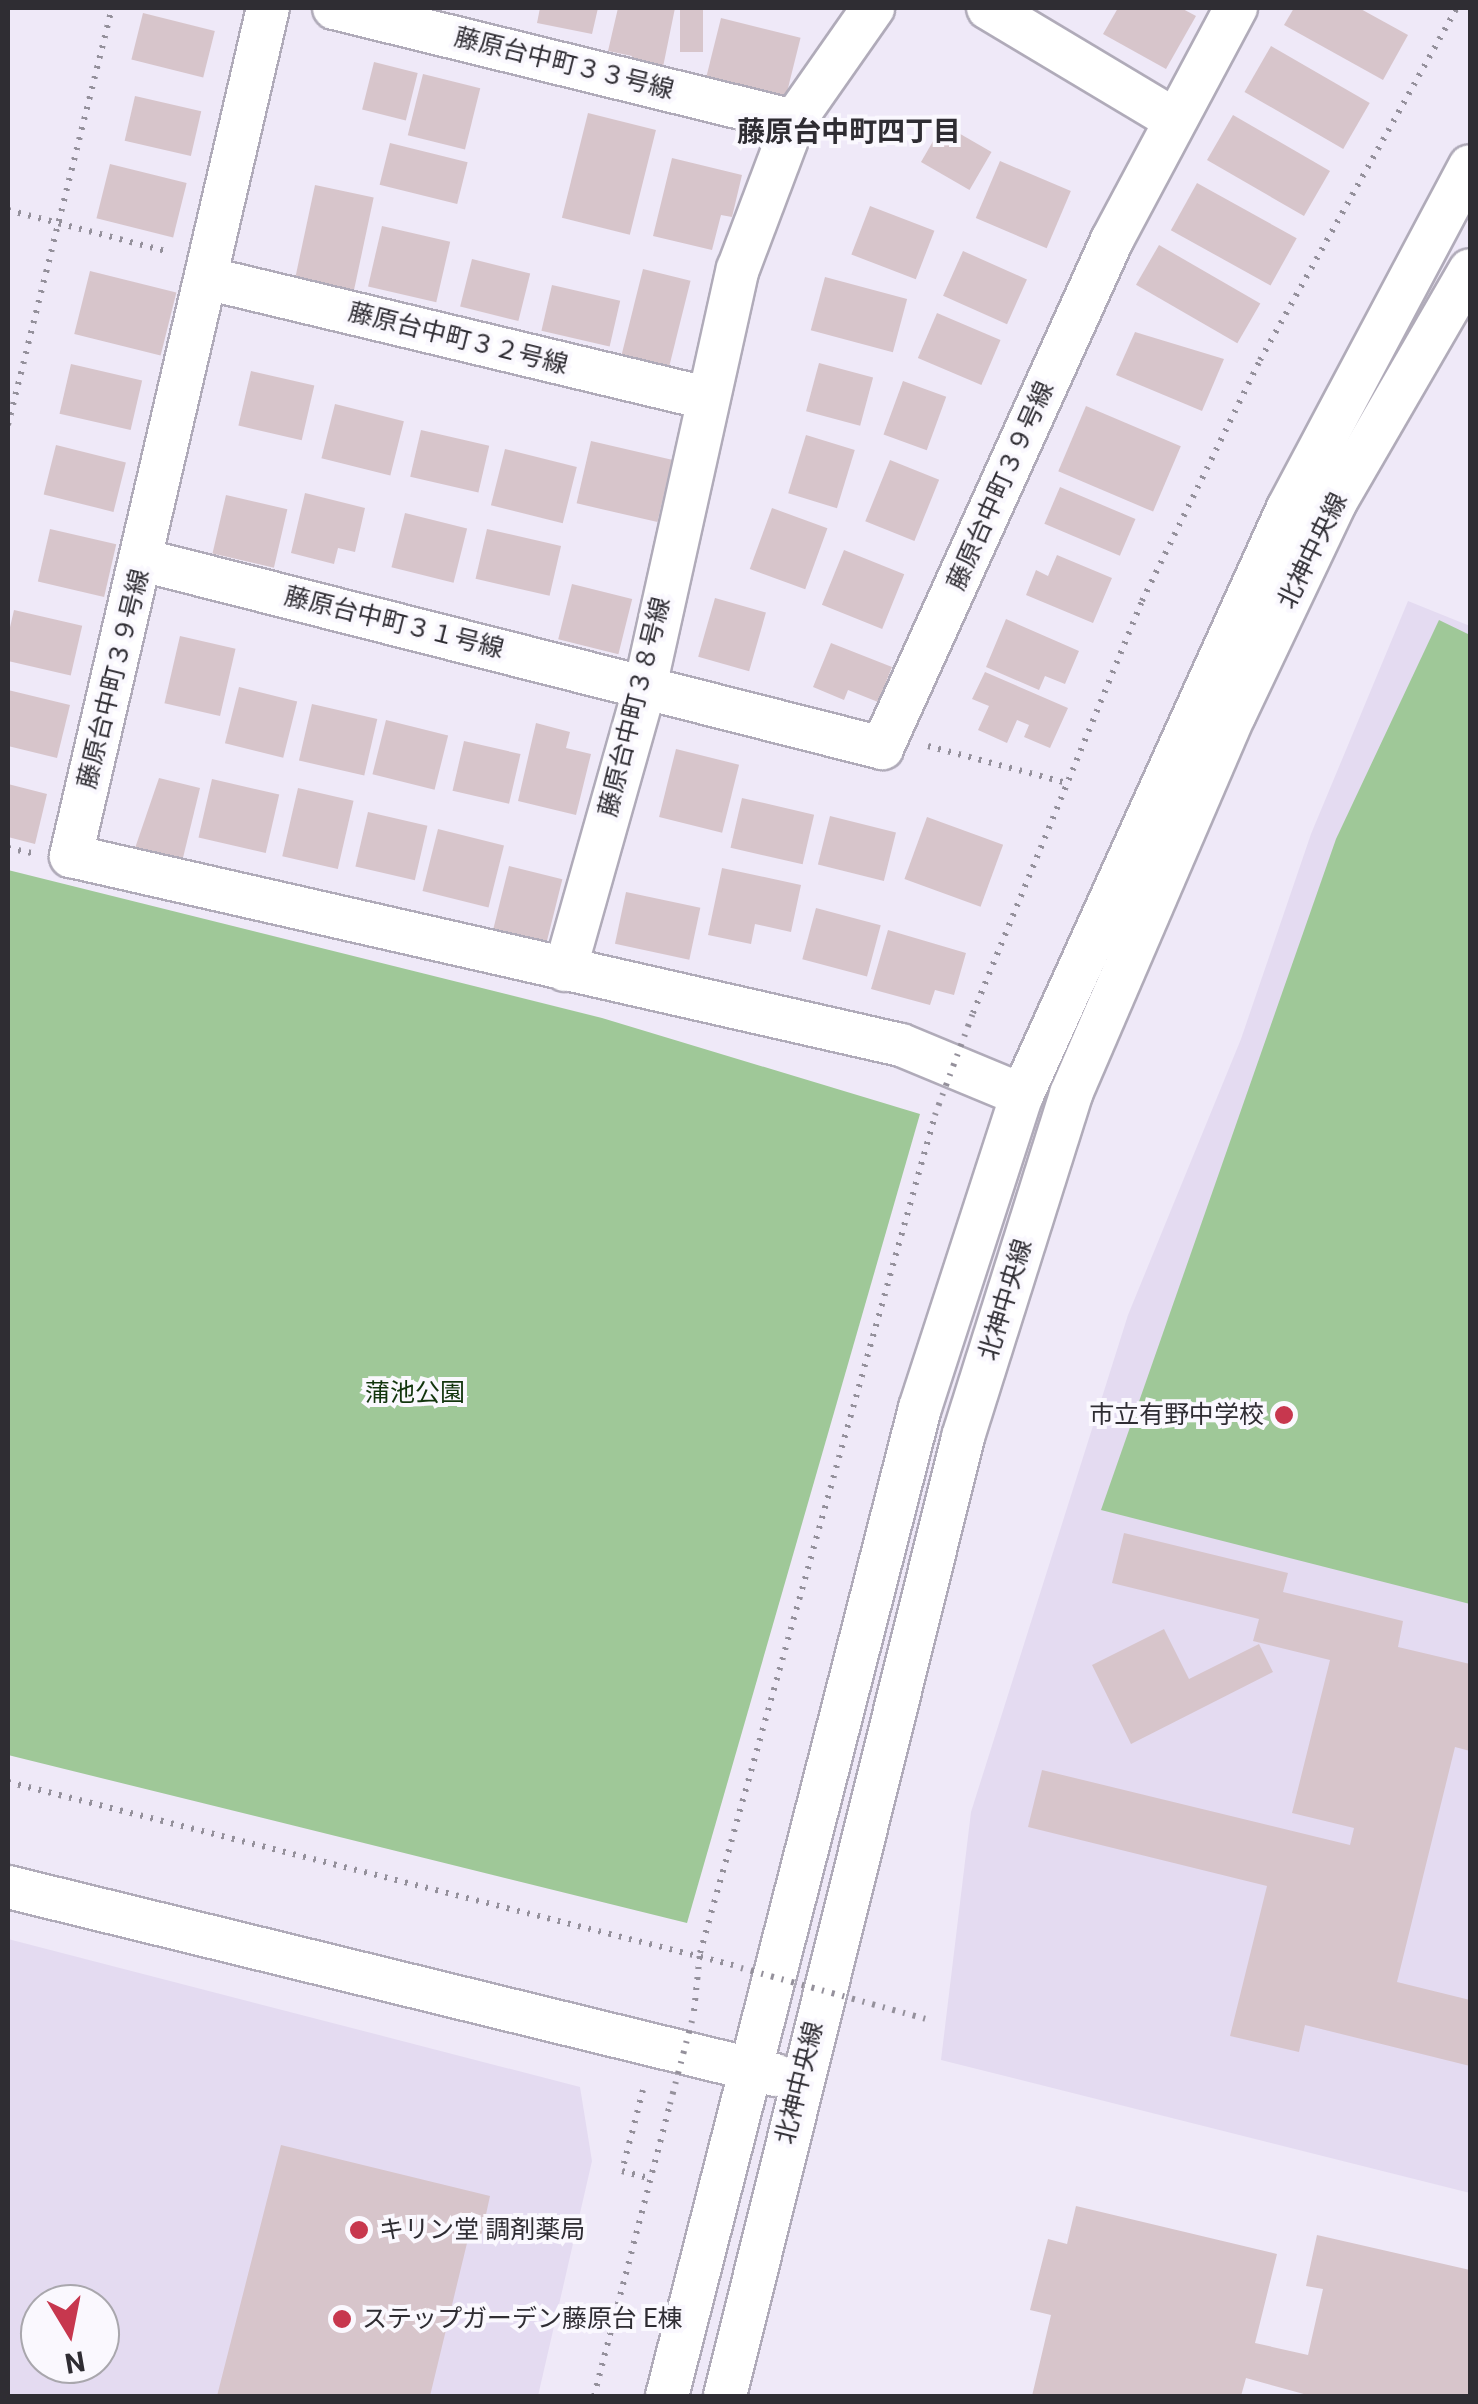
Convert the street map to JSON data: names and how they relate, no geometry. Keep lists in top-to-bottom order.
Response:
{
  "streets": {
    "street": [
      "藤原台中町３３号線",
      "藤原台中町３２号線",
      "藤原台中町３９号線",
      "北神中央線",
      "藤原台中町３１号線",
      "藤原台中町３８号線"
    ]
  },
  "crossings": [
    ["藤原台中町３３号線", "藤原台中町３８号線"],
    ["藤原台中町３２号線", "藤原台中町３９号線"],
    ["藤原台中町３２号線", "藤原台中町３８号線"],
    ["藤原台中町３９号線", "藤原台中町３１号線"],
    ["藤原台中町３９号線", "藤原台中町３８号線"],
    ["藤原台中町３１号線", "藤原台中町３８号線"]
  ],
  "districts": ["藤原台中町四丁目"],
  "parks": ["蒲池公園"],
  "places": ["市立有野中学校", "キリン堂 調剤薬局", "ステップガーデン藤原台 E棟"],
  "north": "bottom"
}
